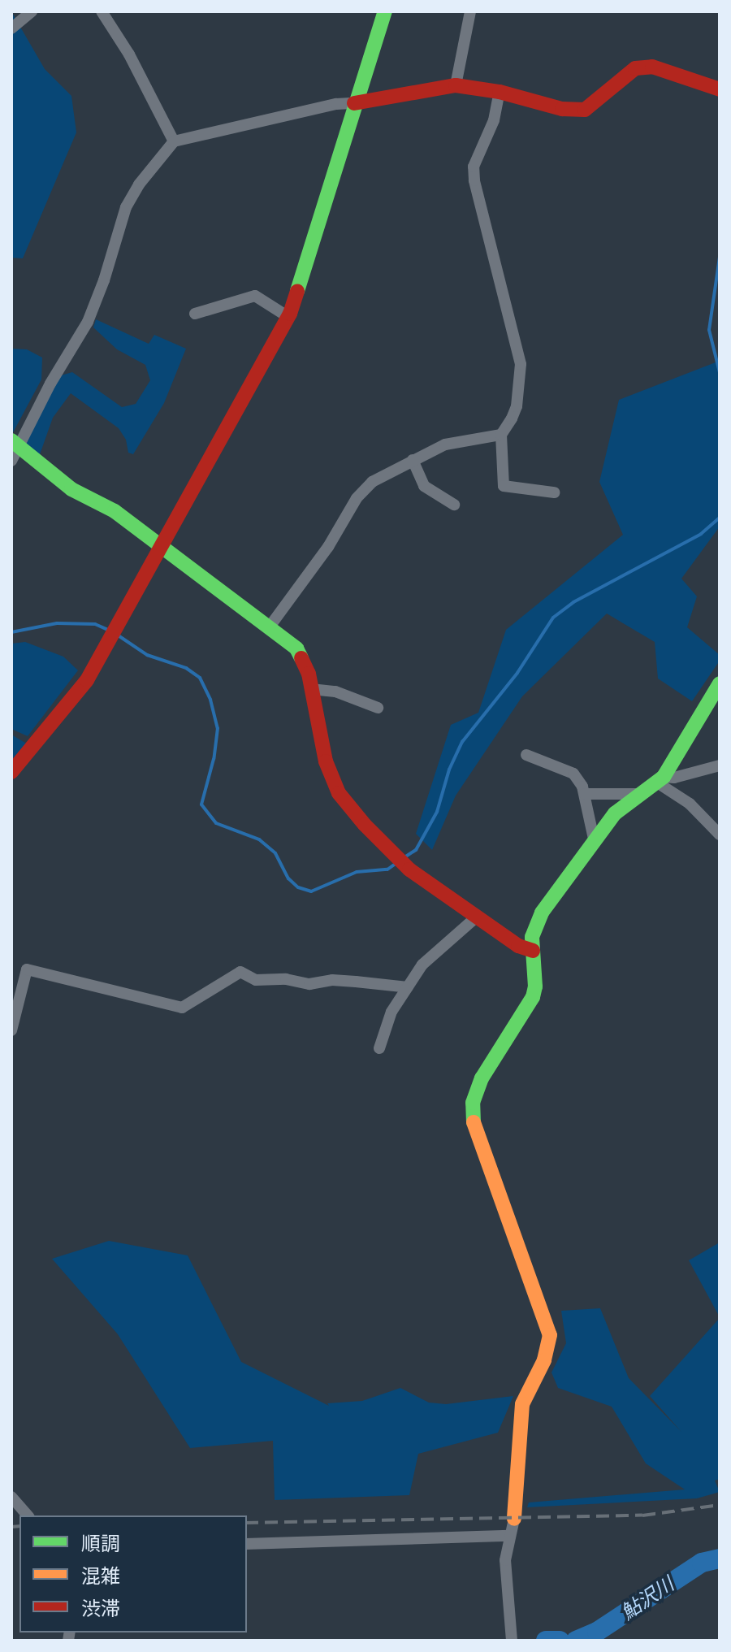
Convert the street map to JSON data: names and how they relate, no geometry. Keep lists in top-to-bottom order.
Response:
{
  "water": ["鮎沢川"],
  "legend": ["順調", "混雑", "渋滞"]
}
